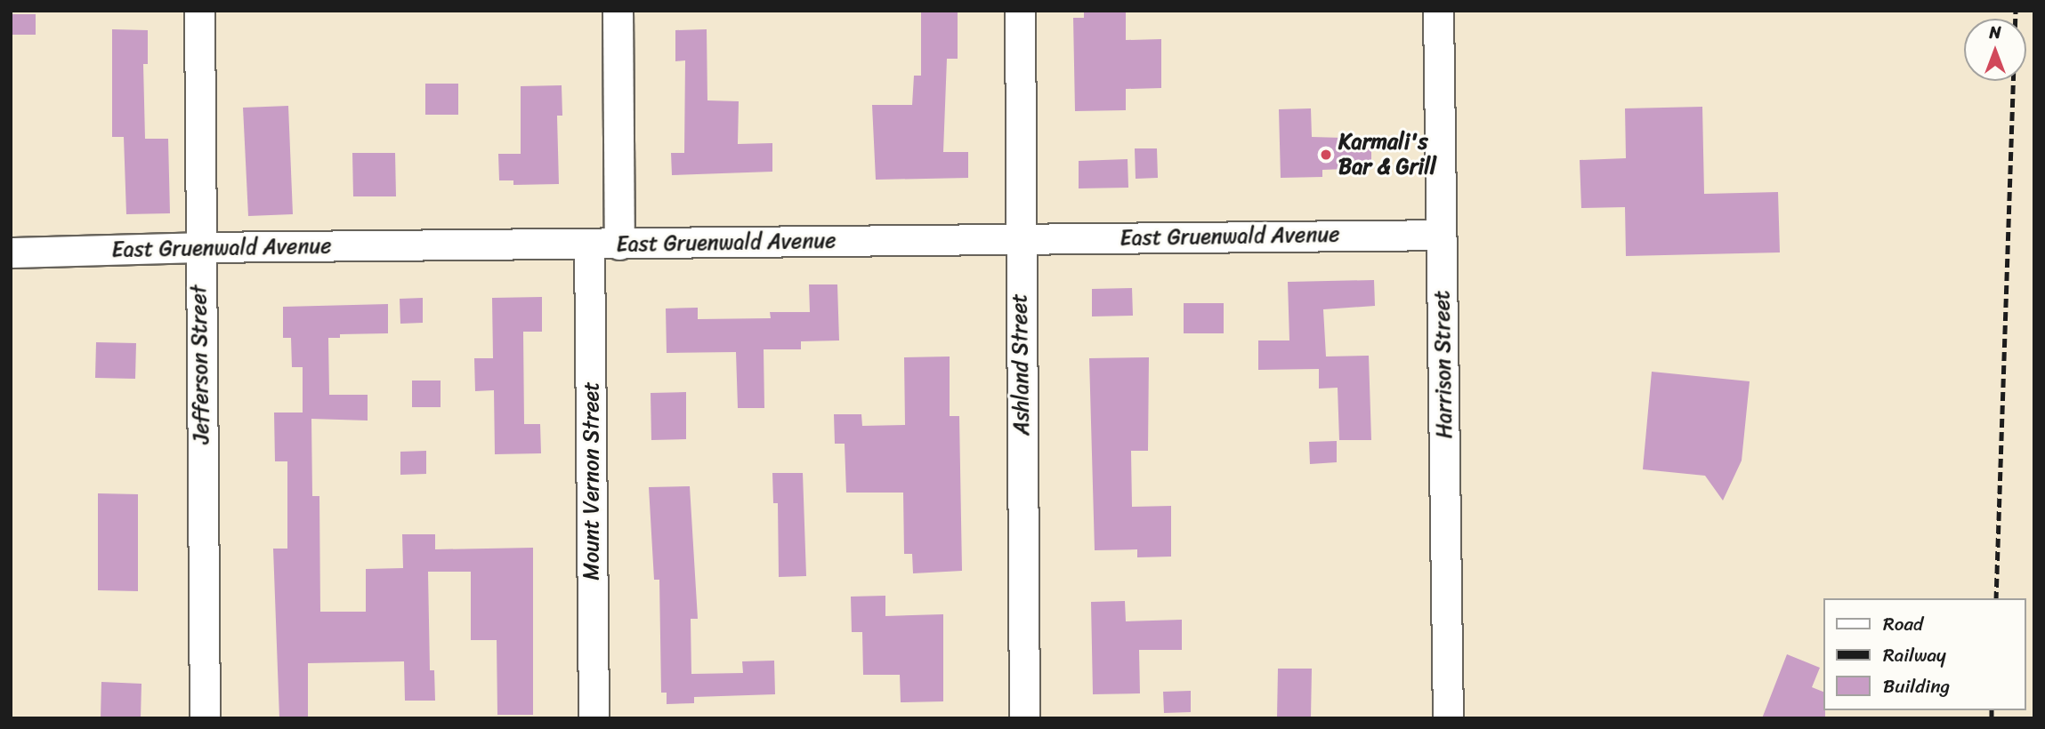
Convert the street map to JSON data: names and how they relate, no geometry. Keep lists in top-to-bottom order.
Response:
{
  "streets": {
    "street": [
      "East Gruenwald Avenue",
      "Jefferson Street",
      "Ashland Street",
      "Harrison Street",
      "Mount Vernon Street"
    ]
  },
  "crossings": [
    ["East Gruenwald Avenue", "Jefferson Street"],
    ["East Gruenwald Avenue", "Ashland Street"],
    ["East Gruenwald Avenue", "Harrison Street"],
    ["East Gruenwald Avenue", "Mount Vernon Street"]
  ],
  "places": ["Karmali's Bar & Grill"],
  "legend": ["Road", "Railway", "Building"],
  "north": "top"
}
